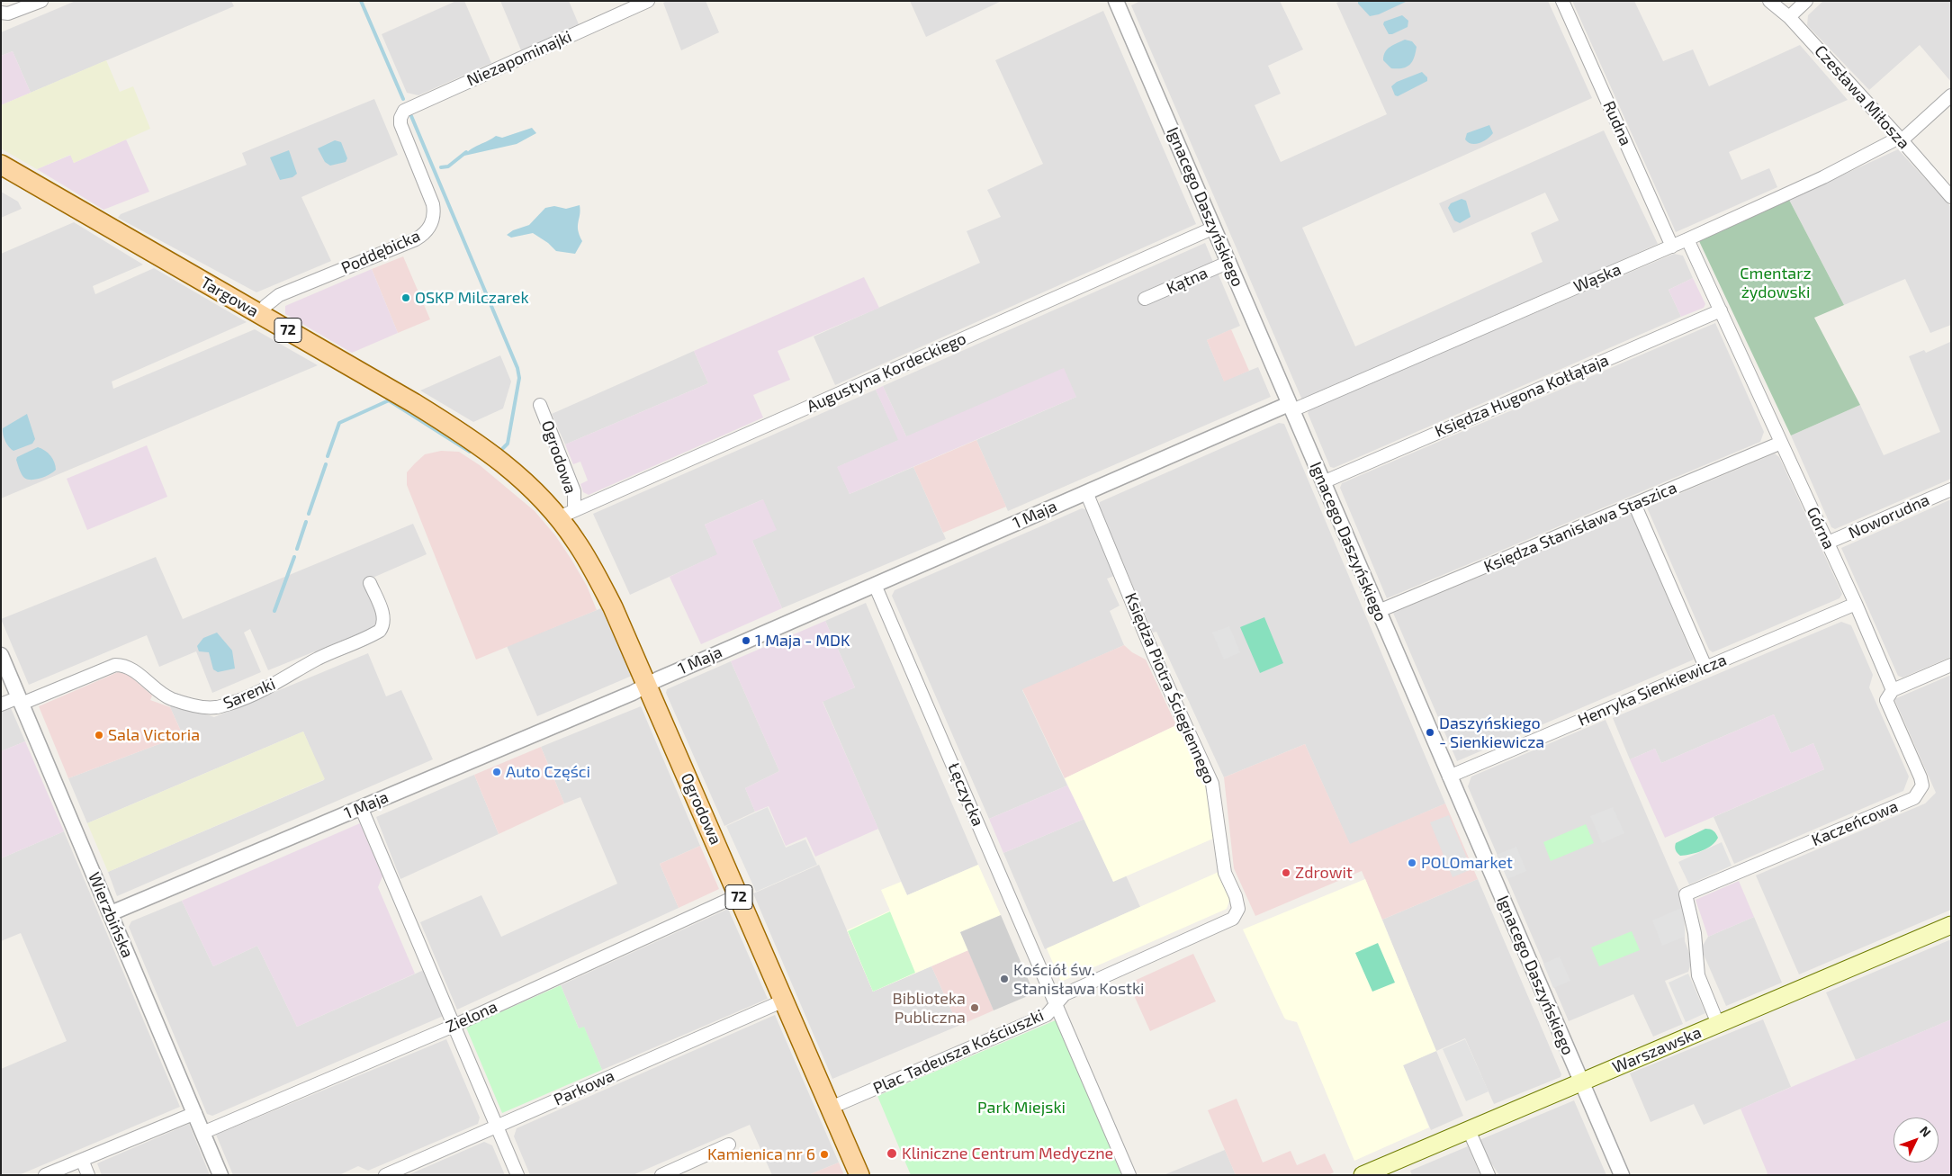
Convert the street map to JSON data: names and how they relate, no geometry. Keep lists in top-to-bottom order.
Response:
{
  "streets": {
    "main road": [
      "Targowa",
      "72",
      "Ogrodowa",
      "Warszawska"
    ],
    "street": [
      "Niezapominajki",
      "Czesława Miłosza",
      "Rudna",
      "Ignacego Daszyńskiego",
      "Poddębicka",
      "Wąska",
      "Kątna",
      "Augustyna Kordeckiego",
      "Księdza Hugona Kołłątaja",
      "1 Maja",
      "Noworudna",
      "Księdza Stanisława Staszica",
      "Górna",
      "Księdza Piotra Ściegiennego",
      "Henryka Sienkiewicza",
      "Sarenki",
      "Łęczycka",
      "Kaczeńcowa",
      "Wierzbińska",
      "Zielona",
      "Plac Tadeusza Kościuszki",
      "Parkowa"
    ]
  },
  "crossings": [
    ["Niezapominajki", "Poddębicka"],
    ["Czesława Miłosza", "Wąska"],
    ["Rudna", "Wąska"],
    ["Ignacego Daszyńskiego", "Wąska"],
    ["Ignacego Daszyńskiego", "Kątna"],
    ["Ignacego Daszyńskiego", "Augustyna Kordeckiego"],
    ["Ignacego Daszyńskiego", "Księdza Hugona Kołłątaja"],
    ["Ignacego Daszyńskiego", "1 Maja"],
    ["Ignacego Daszyńskiego", "Księdza Stanisława Staszica"],
    ["Ignacego Daszyńskiego", "Henryka Sienkiewicza"],
    ["Ignacego Daszyńskiego", "Warszawska"],
    ["Poddębicka", "Targowa"],
    ["Wąska", "1 Maja"],
    ["Targowa", "Augustyna Kordeckiego"],
    ["Targowa", "Ogrodowa"],
    ["72", "Ogrodowa"],
    ["72", "Plac Tadeusza Kościuszki"],
    ["Augustyna Kordeckiego", "Ogrodowa"],
    ["Księdza Hugona Kołłątaja", "Górna"],
    ["Ogrodowa", "1 Maja"],
    ["Ogrodowa", "Zielona"],
    ["Ogrodowa", "Plac Tadeusza Kościuszki"],
    ["Ogrodowa", "Parkowa"],
    ["1 Maja", "Księdza Piotra Ściegiennego"],
    ["1 Maja", "Łęczycka"],
    ["1 Maja", "Wierzbińska"],
    ["Noworudna", "Górna"],
    ["Księdza Stanisława Staszica", "Górna"],
    ["Górna", "Henryka Sienkiewicza"],
    ["Górna", "Kaczeńcowa"],
    ["Księdza Piotra Ściegiennego", "Łęczycka"],
    ["Księdza Piotra Ściegiennego", "Plac Tadeusza Kościuszki"],
    ["Sarenki", "Wierzbińska"],
    ["Łęczycka", "Plac Tadeusza Kościuszki"],
    ["Kaczeńcowa", "Warszawska"],
    ["Wierzbińska", "Zielona"]
  ],
  "parks": ["Cmentarz żydowski", "Park Miejski"],
  "places": [
    "OSKP Milczarek",
    "1 Maja - MDK",
    "Daszyńskiego - Sienkiewicza",
    "Sala Victoria",
    "Auto Części",
    "POLOmarket",
    "Zdrowit",
    "Kościół św. Stanisława Kostki",
    "Biblioteka Publiczna",
    "Kliniczne Centrum Medyczne",
    "Kamienica nr 6"
  ],
  "north": "top right"
}
